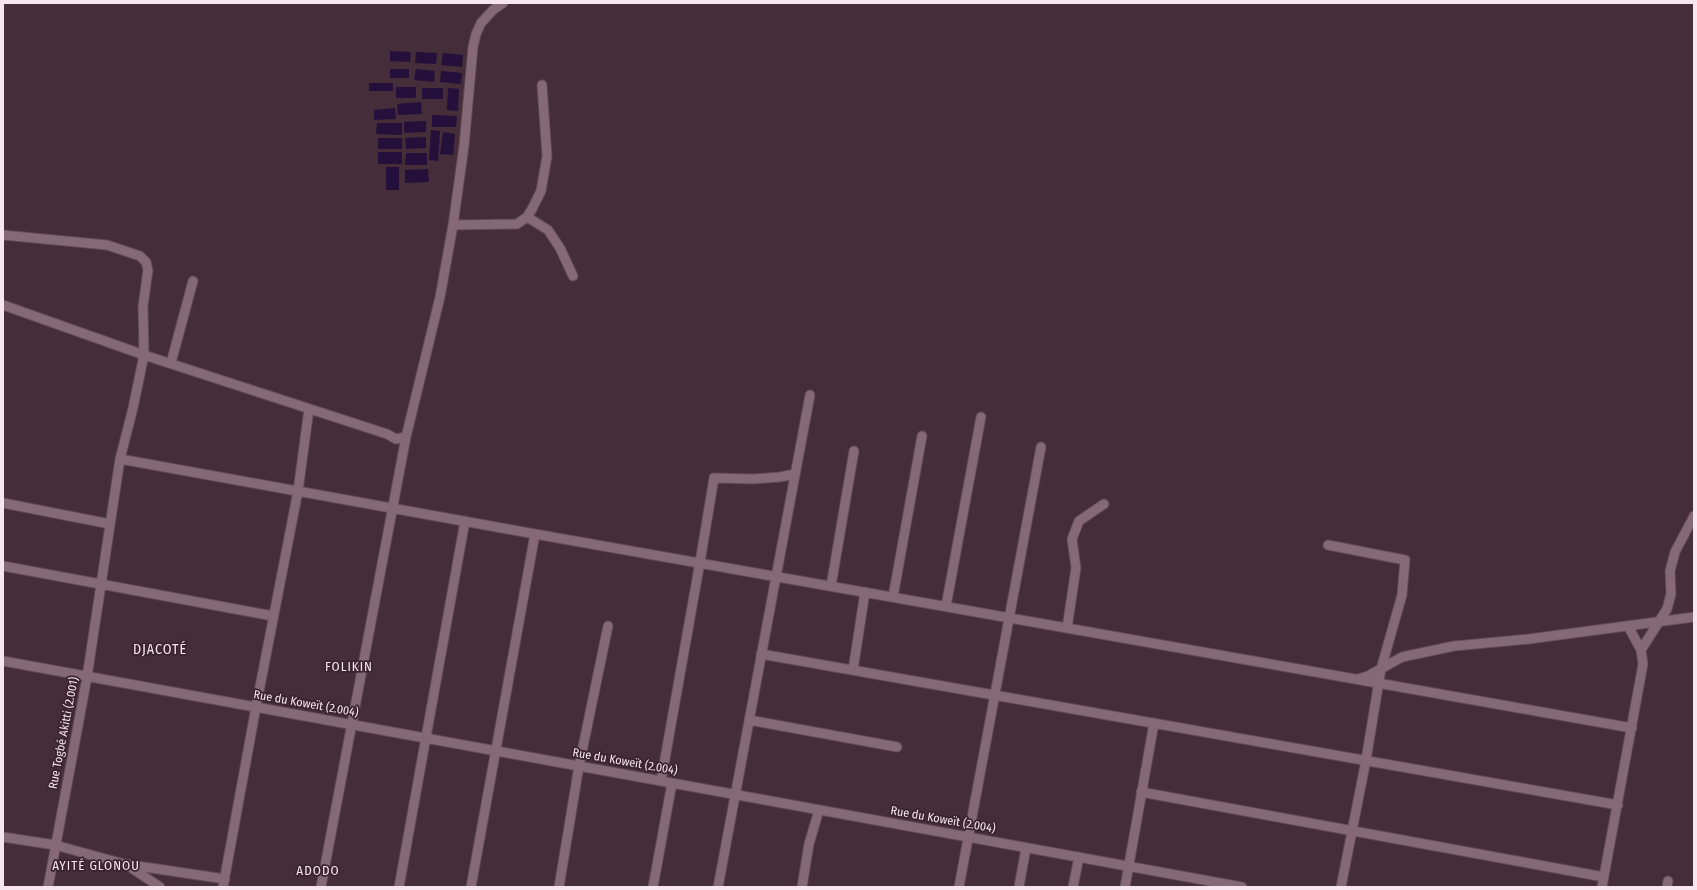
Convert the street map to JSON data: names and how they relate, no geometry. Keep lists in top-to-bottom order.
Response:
{
  "streets": {
    "street": ["Rue du Koweït (2.004)", "Rue Togbé Akitti (2.001)"]
  },
  "crossings": [
    ["Rue du Koweït (2.004)", "Rue Togbé Akitti (2.001)"]
  ],
  "districts": [
    "DJACOTÉ",
    "FOLIKIN",
    "AYITÉ GLONOU",
    "ADODO"
  ]
}
